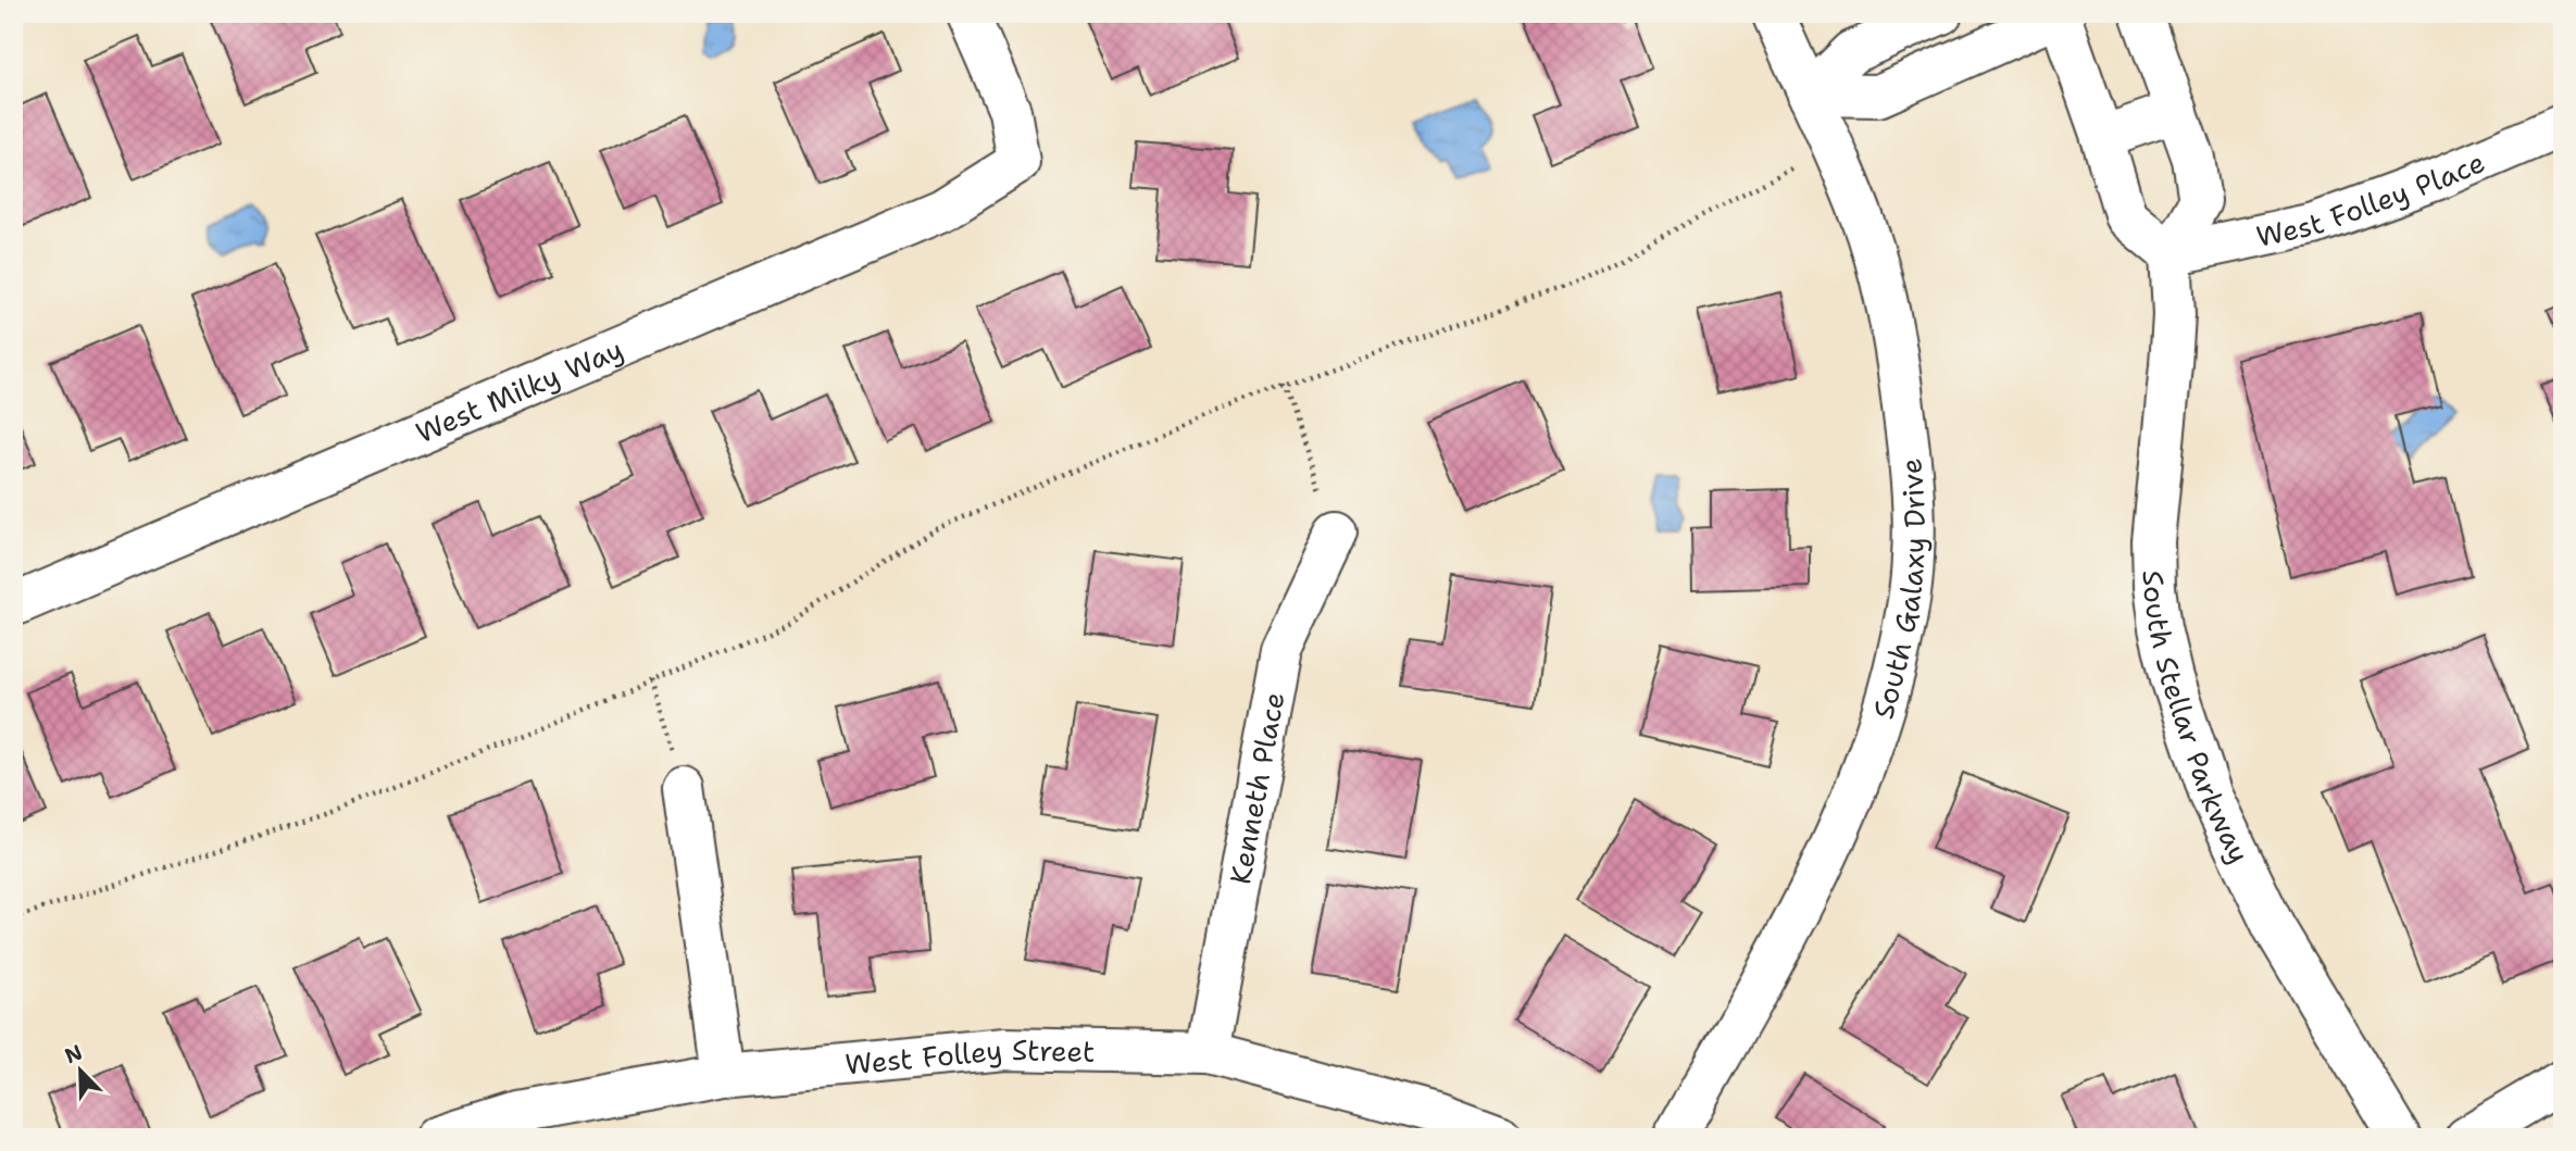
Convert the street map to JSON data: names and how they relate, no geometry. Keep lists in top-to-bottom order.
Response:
{
  "streets": {
    "street": [
      "West Folley Place",
      "West Milky Way",
      "South Galaxy Drive",
      "South Stellar Parkway",
      "Kenneth Place",
      "West Folley Street"
    ]
  },
  "crossings": [
    ["West Folley Place", "South Stellar Parkway"],
    ["Kenneth Place", "West Folley Street"]
  ],
  "north": "top left"
}
